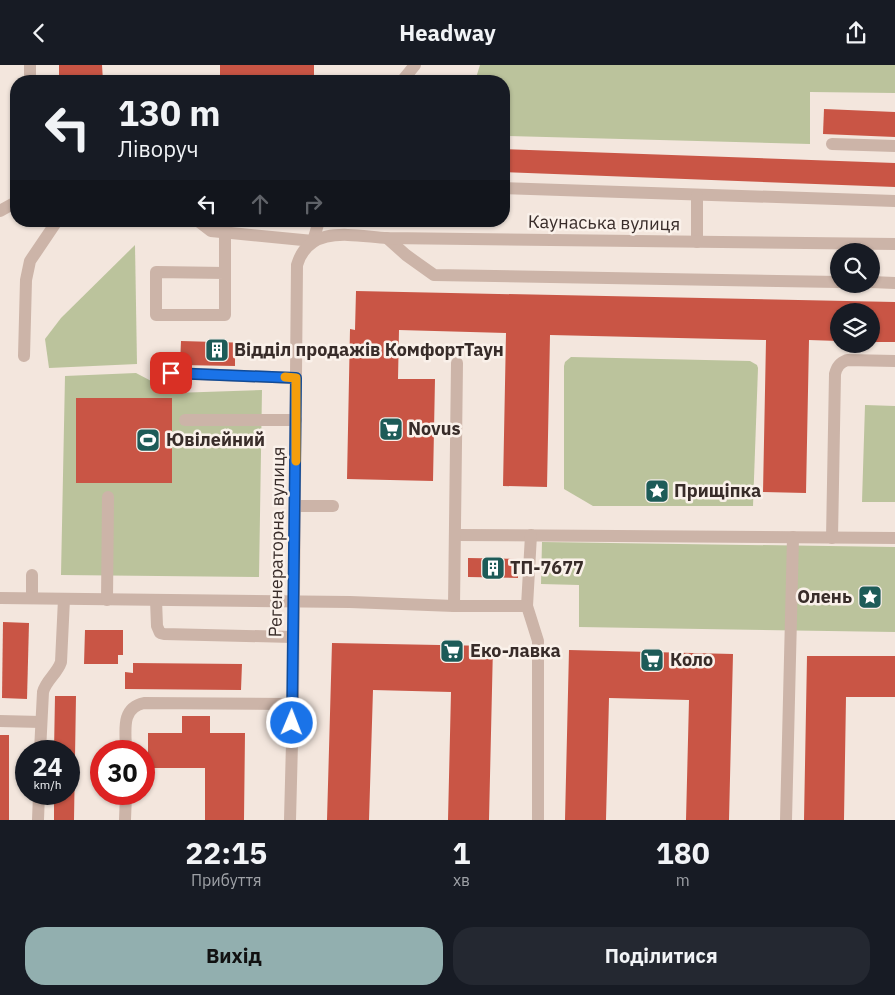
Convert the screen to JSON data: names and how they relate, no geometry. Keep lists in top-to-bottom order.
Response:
{
  "streets": {
    "street": ["Каунаська вулиця", "Регенераторна вулиця"]
  },
  "crossings": [
    ["Каунаська вулиця", "Регенераторна вулиця"]
  ],
  "places": {
    "building": ["Відділ продажів КомфортТаун", "ТП-7677"],
    "supermarket": ["Novus", "Еко-лавка", "Коло"],
    "sports": ["Ювілейний"],
    "place": ["Прищіпка", "Олень"]
  },
  "page": {
    "header": "Headway",
    "turn": ["130 m", "Ліворуч"],
    "speed": "24 km/h",
    "limit": "30",
    "eta": [
      "22:15",
      "Прибуття",
      "1",
      "хв",
      "180",
      "m"
    ],
    "buttons": ["Вихід", "Поділитися"]
  }
}
